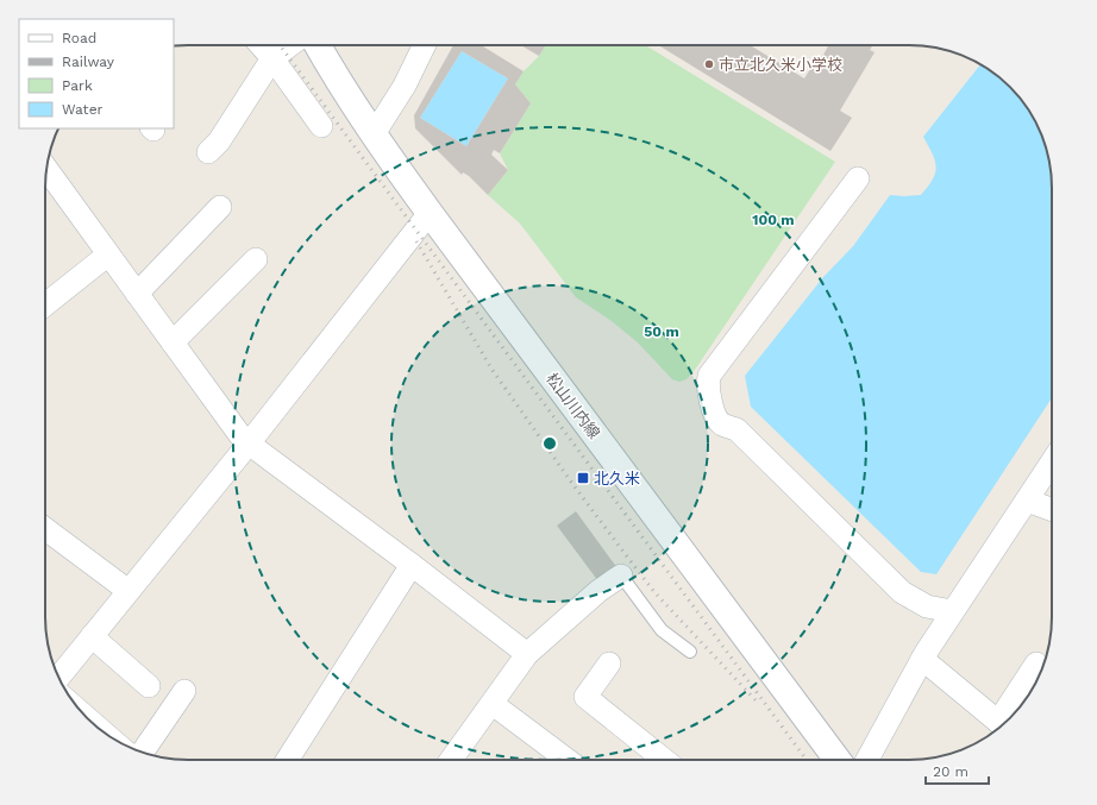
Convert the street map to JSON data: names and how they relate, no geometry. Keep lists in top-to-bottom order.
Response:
{
  "streets": {
    "main road": ["松山川内線"]
  },
  "places": {
    "other": ["市立北久米小学校"],
    "transit": ["北久米"]
  },
  "legend": [
    "Road",
    "Railway",
    "Park",
    "Water"
  ],
  "scale_bar": "20 m",
  "rings": ["100 m", "50 m"]
}
